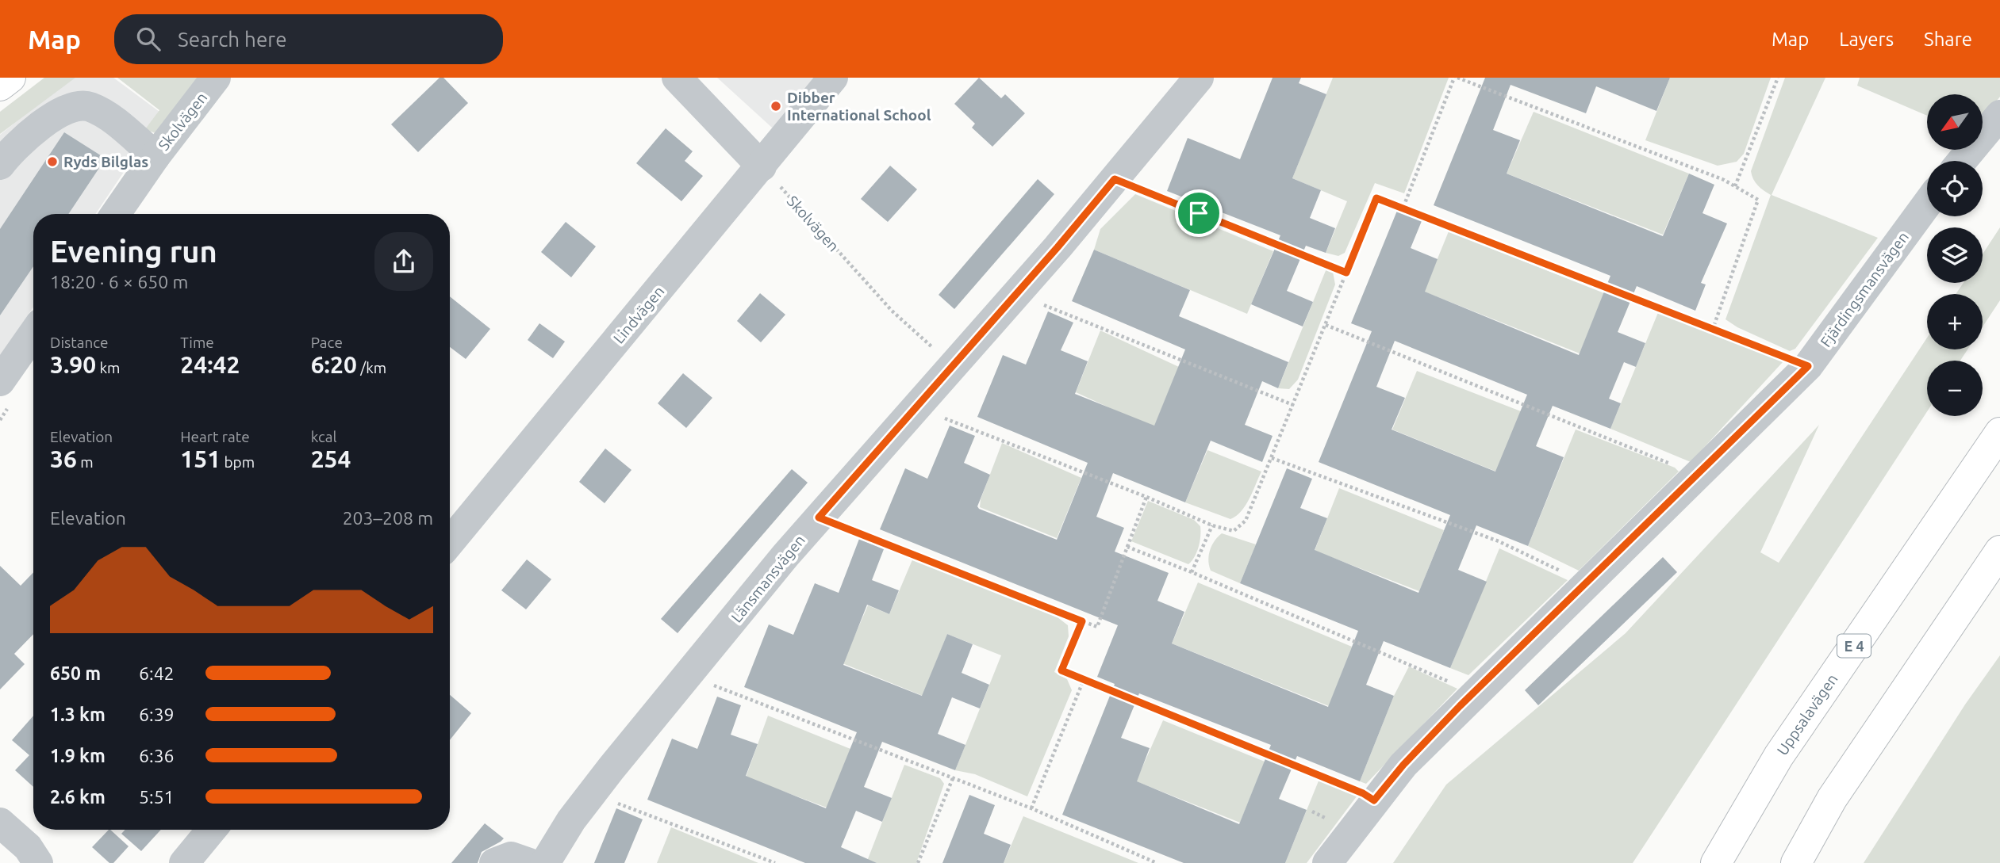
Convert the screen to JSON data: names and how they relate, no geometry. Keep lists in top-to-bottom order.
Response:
{
  "streets": {
    "main road": ["E 4", "Uppsalavägen"],
    "street": [
      "Skolvägen",
      "Fjärdingsmansvägen",
      "Lindvägen",
      "Länsmansvägen"
    ]
  },
  "crossings": [
    ["Skolvägen", "Lindvägen"],
    ["Skolvägen", "Länsmansvägen"]
  ],
  "places": ["Dibber International School", "Ryds Bilglas"],
  "north": "bottom left",
  "page": {
    "header": "Map",
    "search": "Search here",
    "nav": ["Map", "Layers", "Share"],
    "map_buttons": ["+", "−"],
    "heading": ["Evening run", "18:20 · 6 × 650 m"],
    "stats": [
      ["Distance", "3.90 km"],
      ["Time", "24:42"],
      ["Pace", "6:20 /km"],
      ["Elevation", "36 m"],
      ["Heart rate", "151 bpm"],
      ["kcal", "254"]
    ],
    "chart": ["Elevation", "203–208 m"],
    "list": [
      {
        "name": "650 m",
        "note": "6:42"
      },
      {
        "name": "1.3 km",
        "note": "6:39"
      },
      {
        "name": "1.9 km",
        "note": "6:36"
      },
      {
        "name": "2.6 km",
        "note": "5:51"
      }
    ]
  }
}
